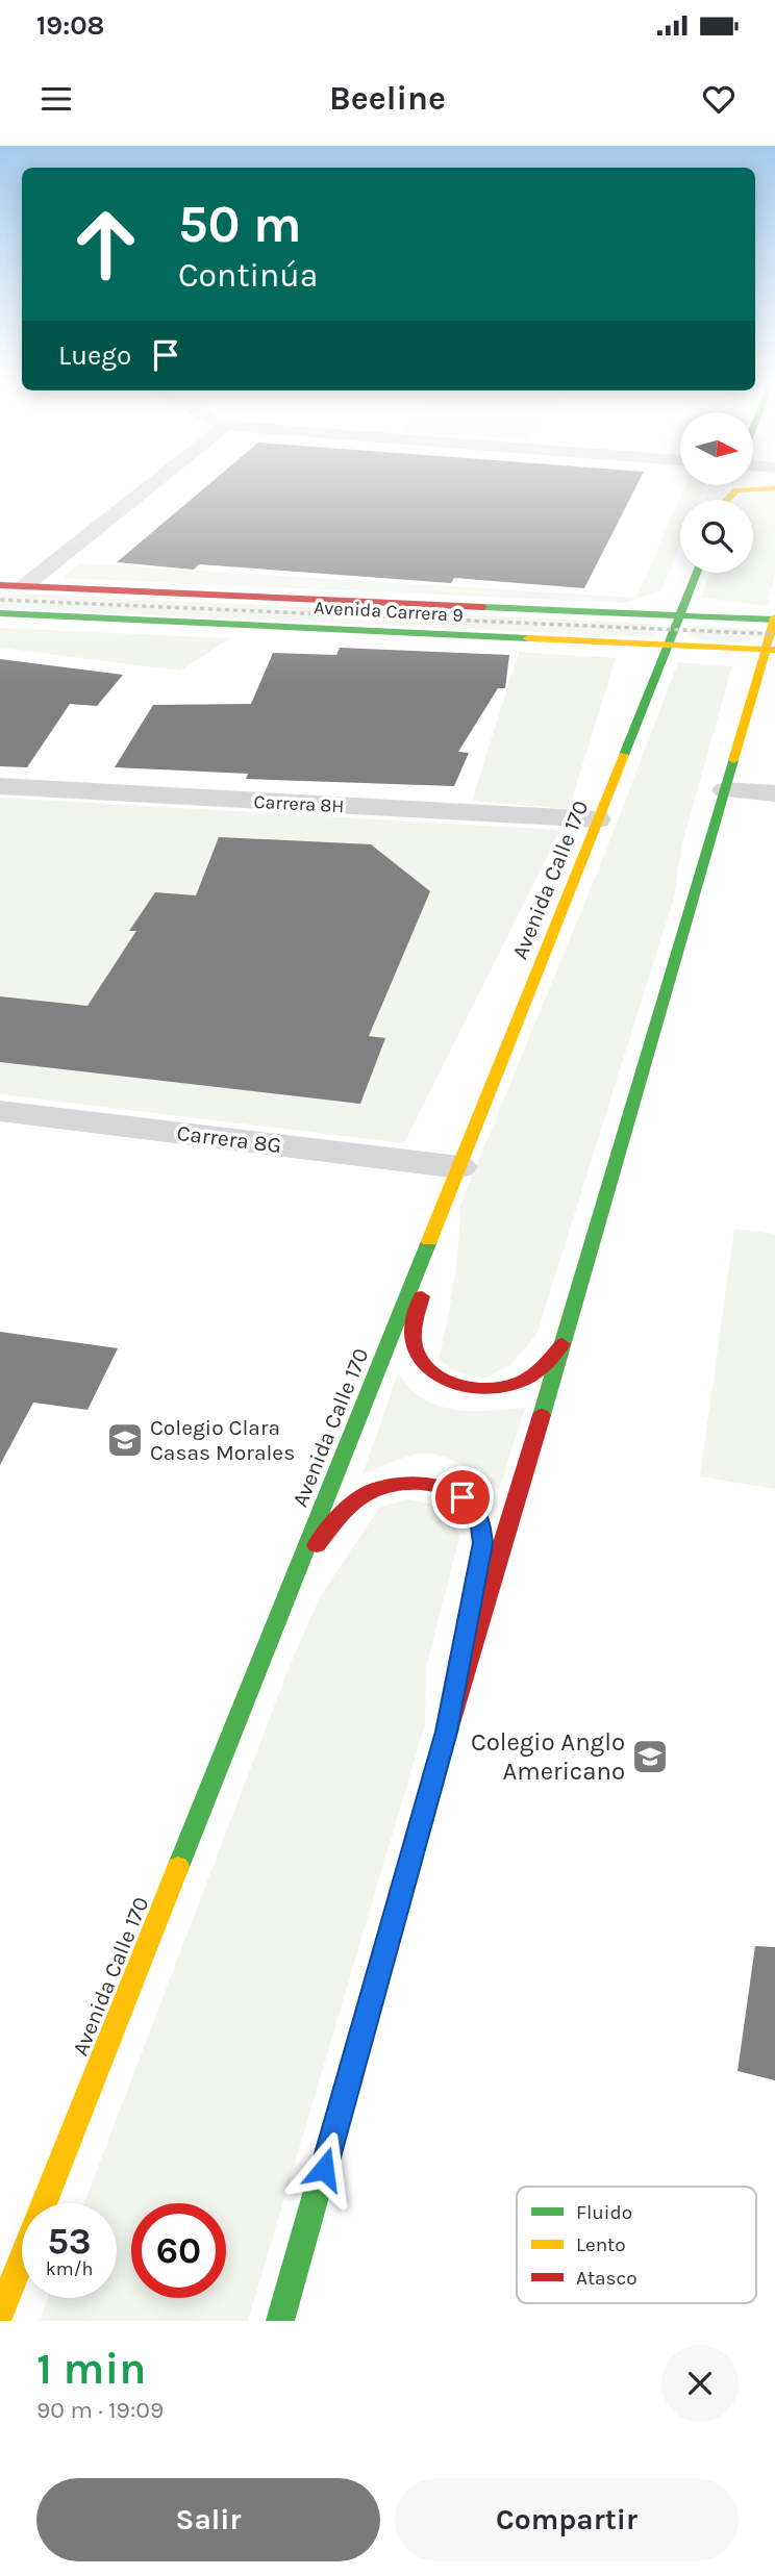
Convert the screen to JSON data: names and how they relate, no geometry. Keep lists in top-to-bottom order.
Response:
{
  "streets": {
    "main road": ["Avenida Carrera 9", "Avenida Calle 170"],
    "street": ["Carrera 8H", "Carrera 8G"]
  },
  "crossings": [
    ["Avenida Carrera 9", "Avenida Calle 170"],
    ["Carrera 8H", "Avenida Calle 170"],
    ["Avenida Calle 170", "Carrera 8G"]
  ],
  "places": {
    "school or university": ["Colegio Clara Casas Morales", "Colegio Anglo Americano"]
  },
  "legend": ["Fluido", "Lento", "Atasco"],
  "north": "right",
  "page": {
    "status": "19:08",
    "header": "Beeline",
    "turn": ["50 m", "Continúa"],
    "then": "Luego",
    "speed": "53 km/h",
    "limit": "60",
    "heading": ["1 min", "90 m · 19:09"],
    "buttons": ["Salir", "Compartir"]
  }
}
